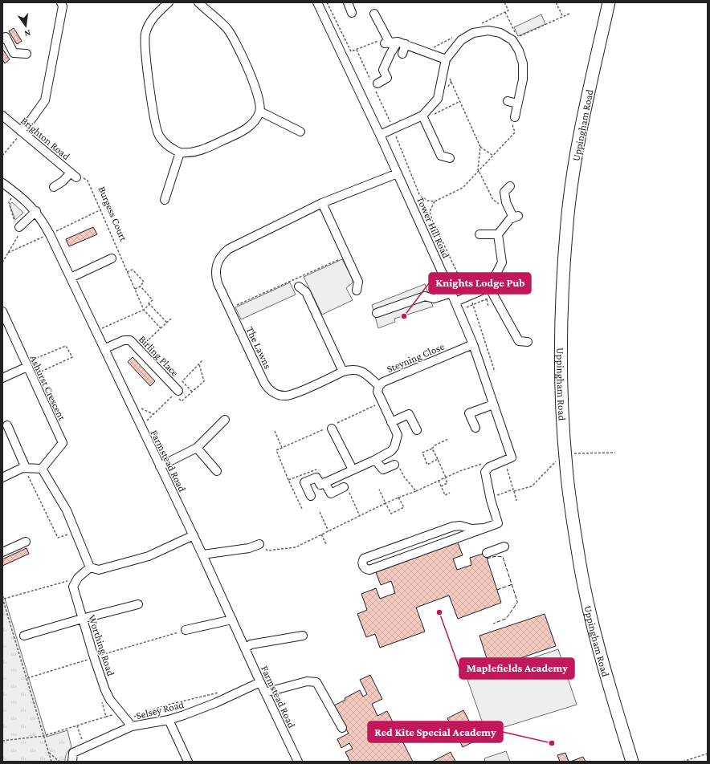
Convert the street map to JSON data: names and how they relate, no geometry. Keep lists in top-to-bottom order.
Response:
{
  "streets": {
    "highway": ["Uppingham Road"],
    "street": [
      "Brighton Road",
      "Tower Hill Road",
      "The Lawns",
      "Birling Place",
      "Steyning Close",
      "Ashurst Crescent",
      "Farmstead Road",
      "Worthing Road",
      "Selsey Road"
    ],
    "path": ["Burgess Court"]
  },
  "crossings": [
    ["Tower Hill Road", "The Lawns"],
    ["Tower Hill Road", "Steyning Close"],
    ["The Lawns", "Steyning Close"],
    ["Birling Place", "Farmstead Road"],
    ["Farmstead Road", "Selsey Road"],
    ["Worthing Road", "Selsey Road"]
  ],
  "places": ["Knights Lodge Pub", "Maplefields Academy", "Red Kite Special Academy"],
  "north": "bottom"
}
